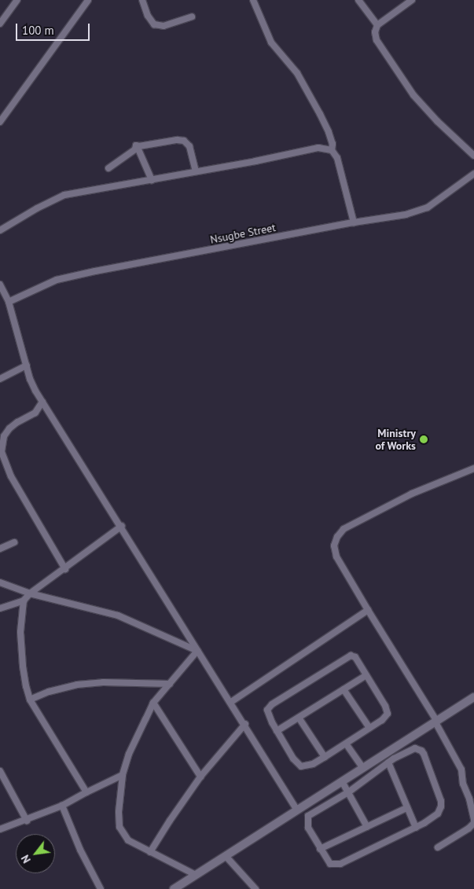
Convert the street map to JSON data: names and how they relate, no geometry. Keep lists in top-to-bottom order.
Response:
{
  "streets": {
    "street": ["Nsugbe Street"]
  },
  "places": ["Ministry of Works"],
  "scale_bar": "100 m",
  "north": "bottom left"
}
